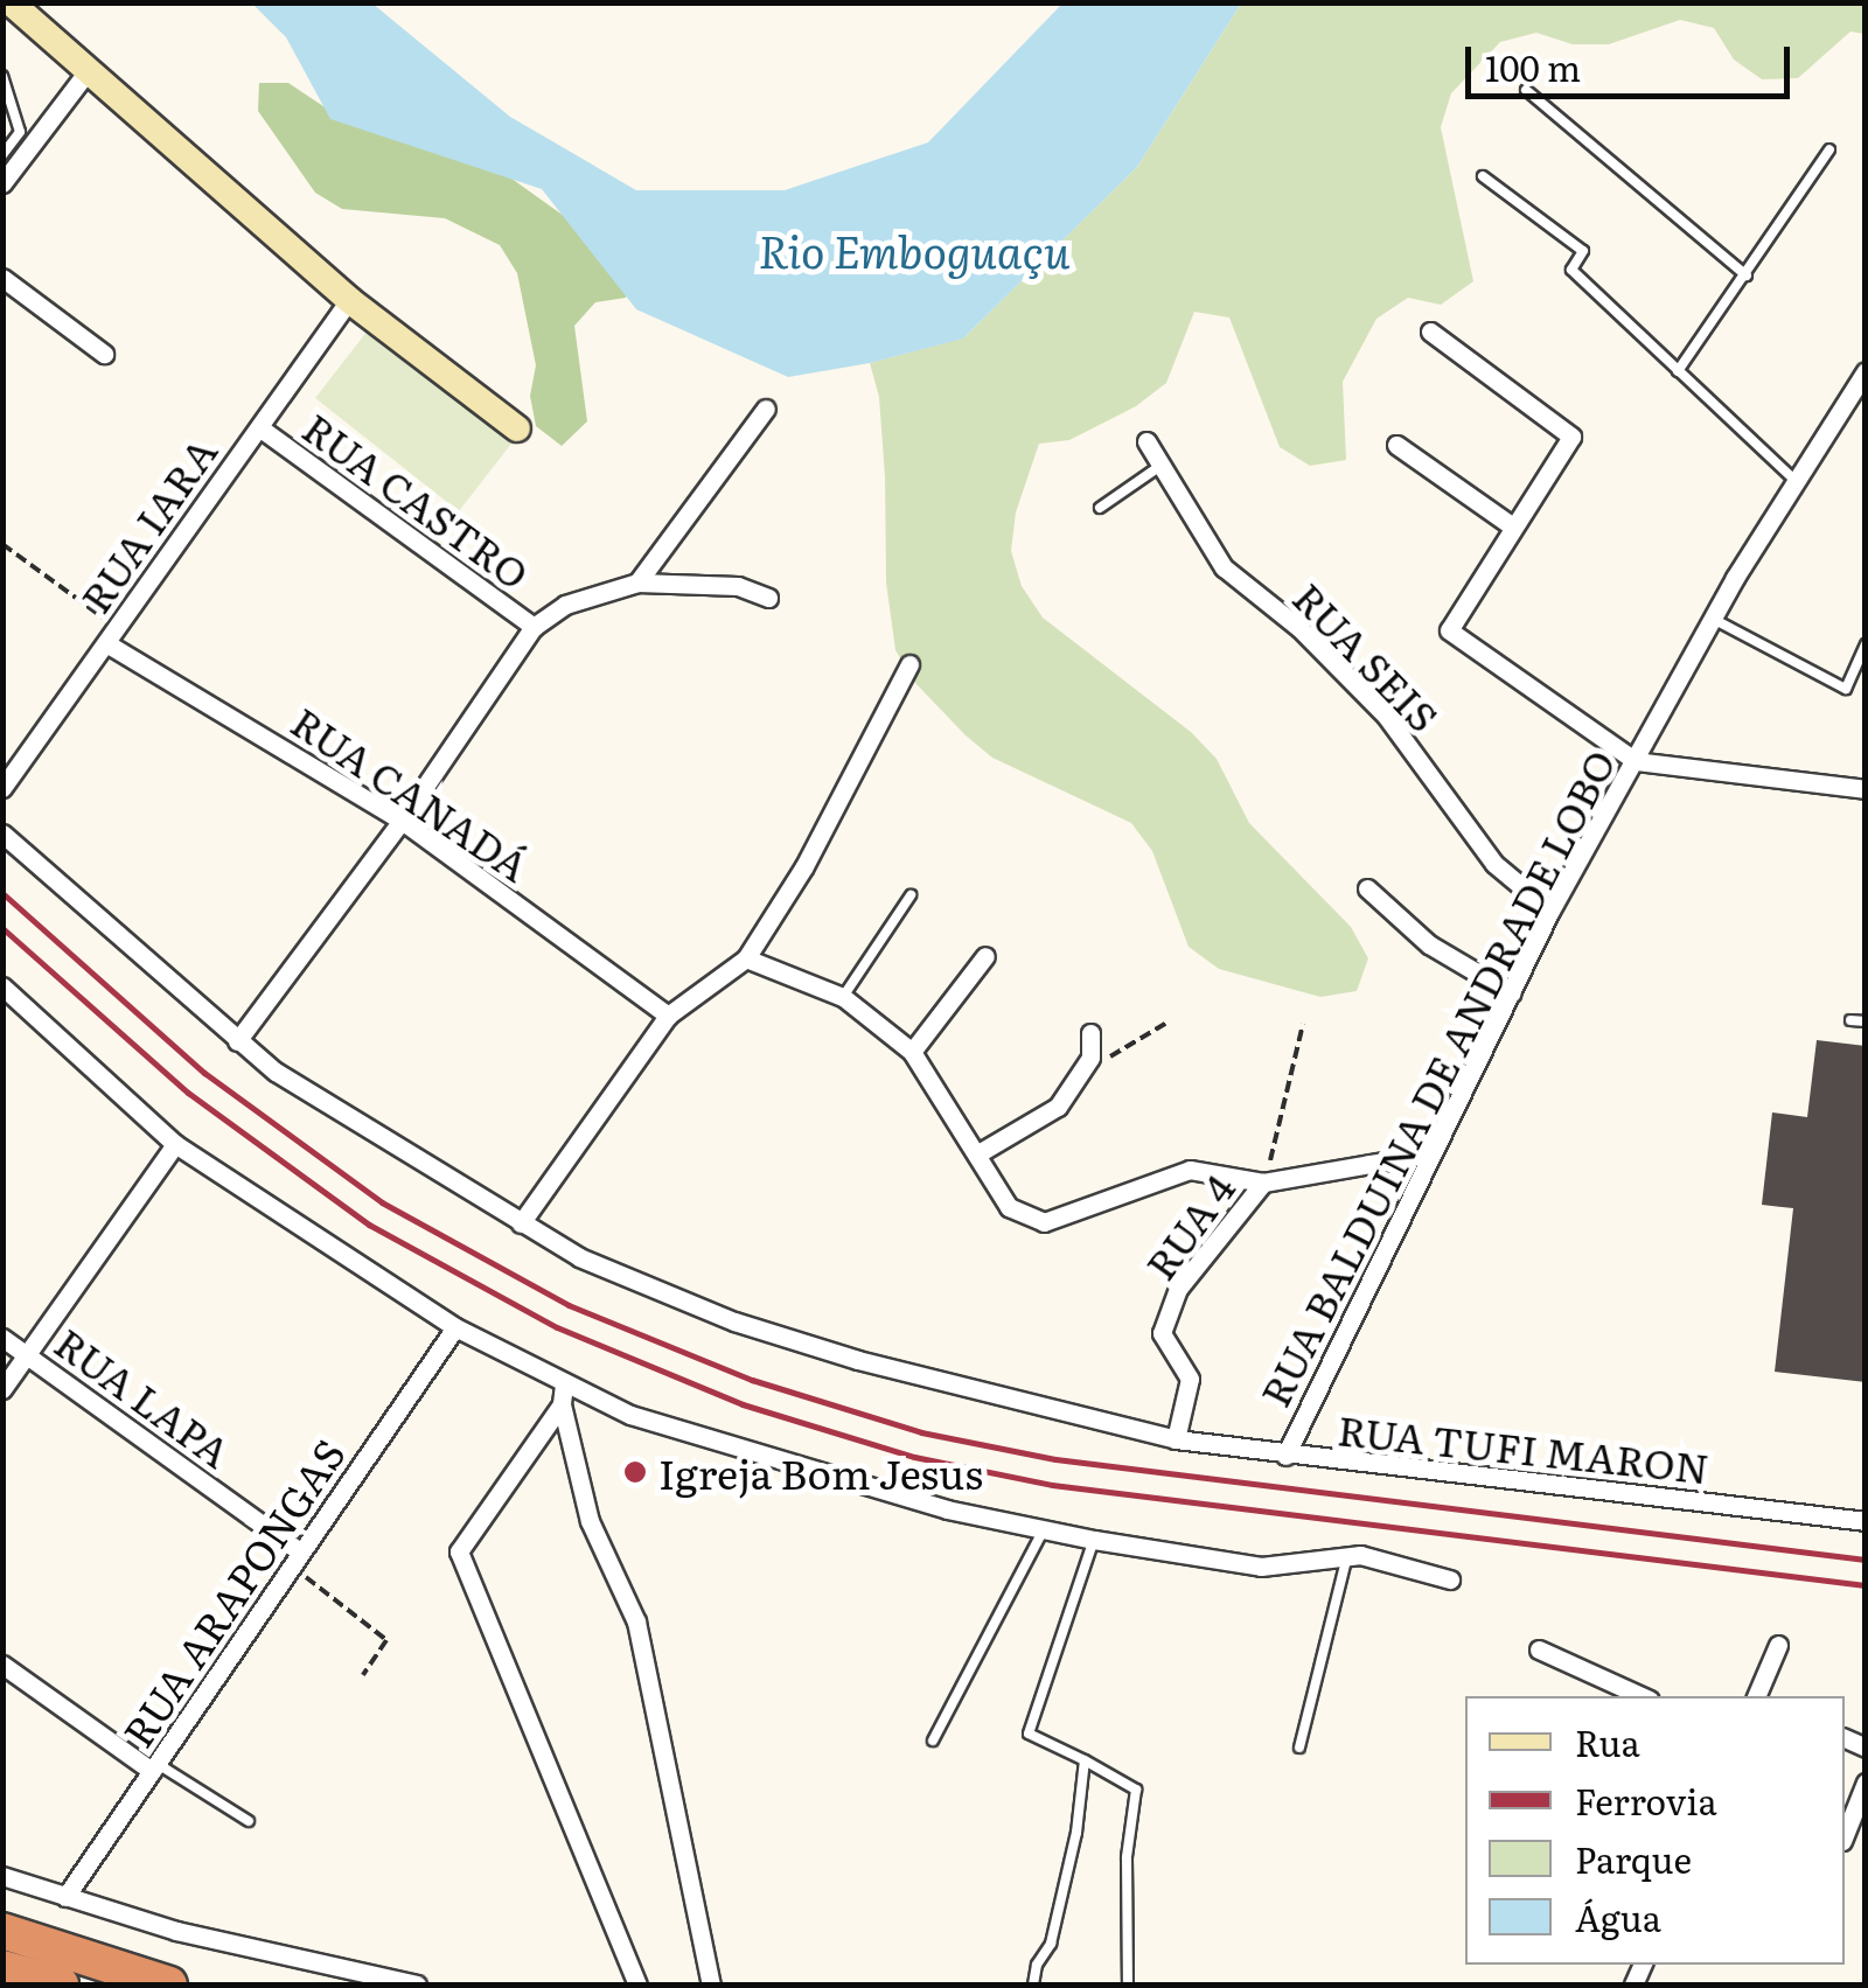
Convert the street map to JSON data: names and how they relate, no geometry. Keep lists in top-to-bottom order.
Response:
{
  "streets": {
    "street": [
      "RUA CASTRO",
      "RUA IARA",
      "RUA SEIS",
      "RUA CANADÁ",
      "RUA BALDUINA DE ANDRADE LOBO",
      "RUA 4",
      "RUA LAPA",
      "RUA TUFI MARON",
      "RUA ARAPONGAS"
    ]
  },
  "crossings": [
    ["RUA CASTRO", "RUA IARA"],
    ["RUA IARA", "RUA CANADÁ"],
    ["RUA SEIS", "RUA BALDUINA DE ANDRADE LOBO"],
    ["RUA BALDUINA DE ANDRADE LOBO", "RUA TUFI MARON"],
    ["RUA 4", "RUA TUFI MARON"],
    ["RUA LAPA", "RUA ARAPONGAS"]
  ],
  "water": ["Rio Emboguaçu"],
  "places": ["Igreja Bom Jesus"],
  "legend": [
    "Rua",
    "Ferrovia",
    "Parque",
    "Água"
  ],
  "scale_bar": "100 m"
}
